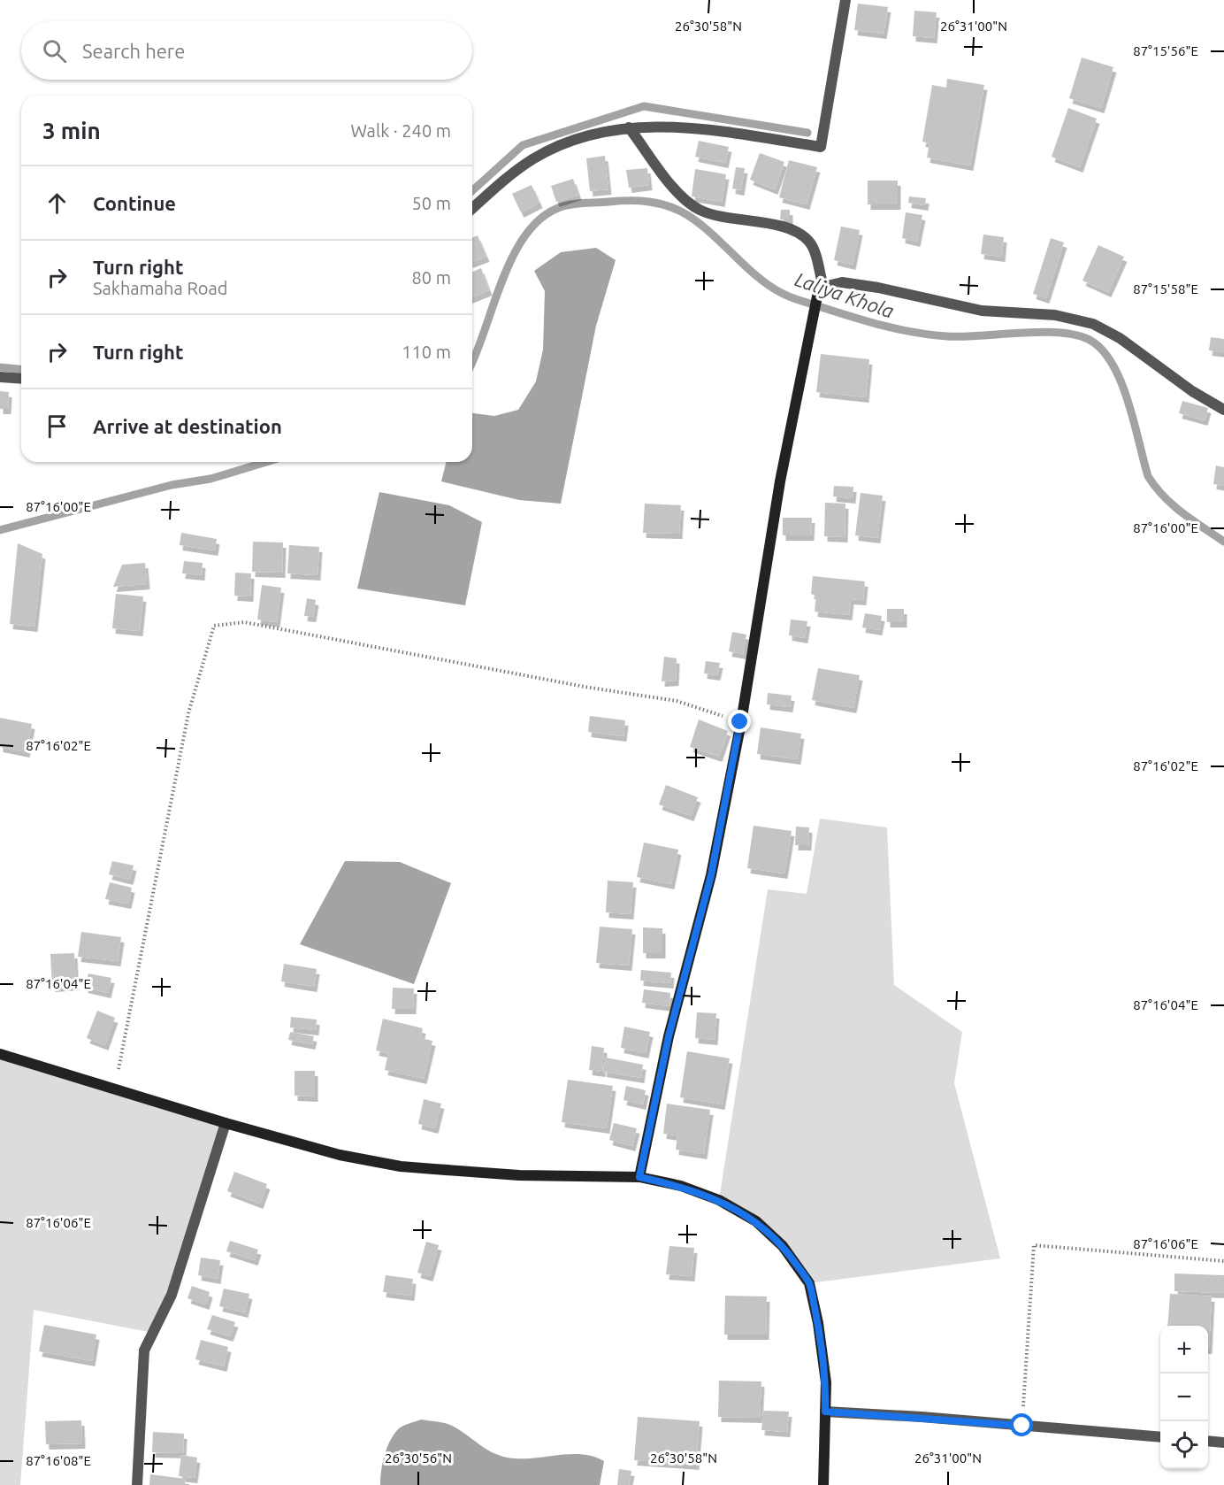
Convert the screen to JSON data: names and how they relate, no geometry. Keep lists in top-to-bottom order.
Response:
{
  "water": ["Laliya Khola"],
  "page": {
    "search": "Search here",
    "heading": ["3 min", "Walk · 240 m"],
    "list": [
      ["Continue", "50 m"],
      ["Turn right", "Sakhamaha Road", "80 m"],
      ["Turn right", "110 m"],
      "Arrive at destination"
    ],
    "map_buttons": ["+", "−"]
  },
  "coordinates": [
    "26°30'58\"N",
    "26°31'00\"N",
    "87°15'56\"E",
    "87°15'58\"E",
    "87°16'00\"E",
    "87°16'02\"E",
    "87°16'04\"E",
    "87°16'06\"E",
    "26°30'56\"N",
    "87°16'08\"E"
  ]
}
